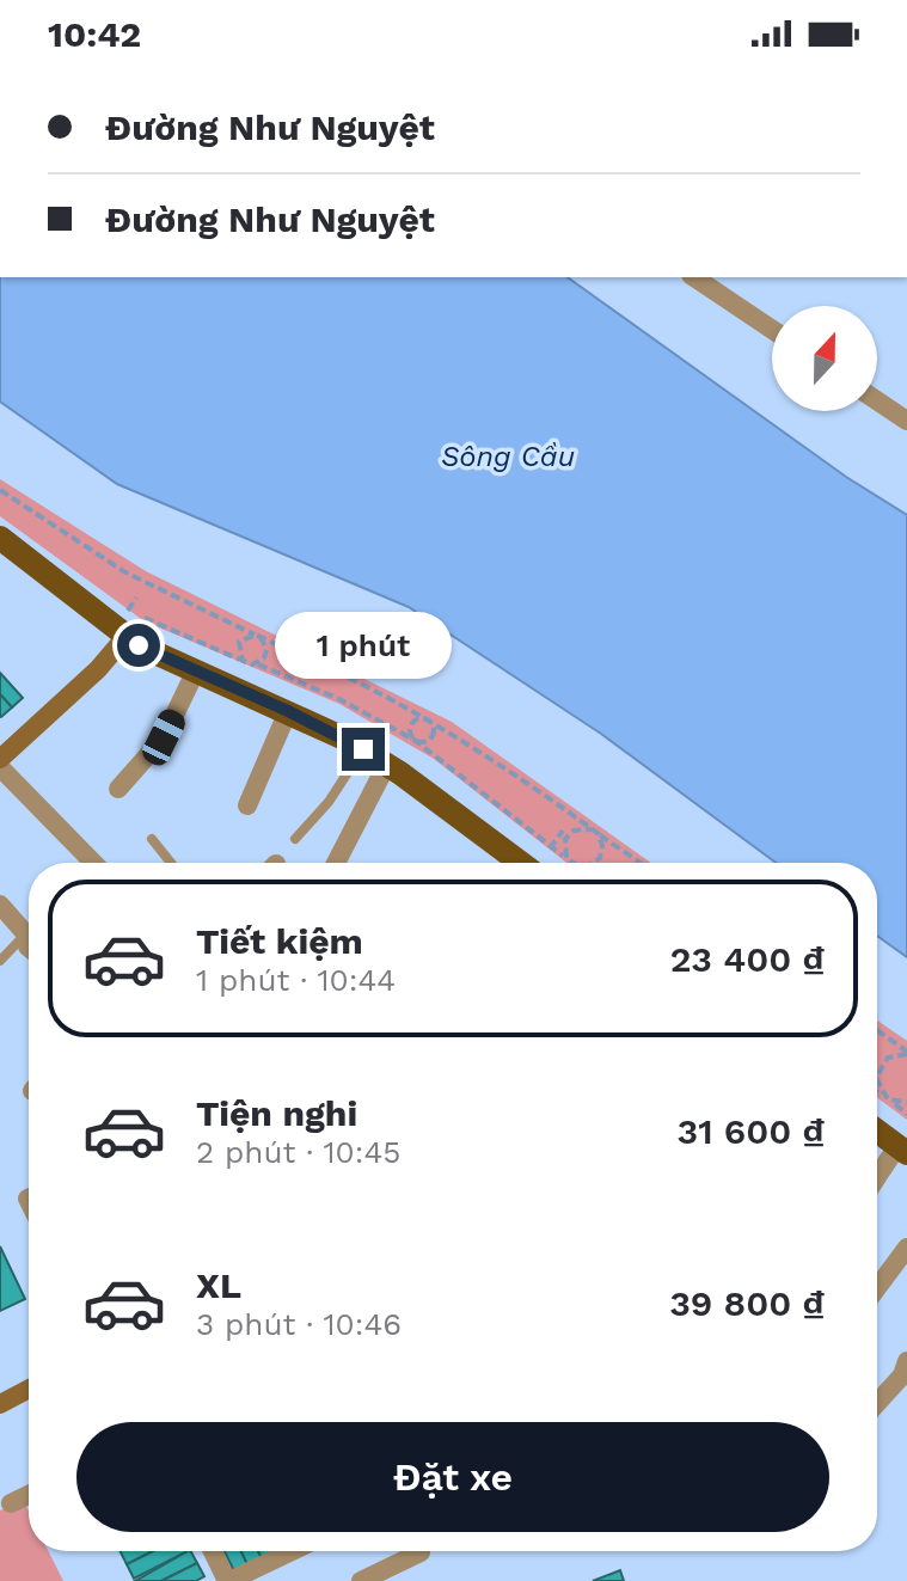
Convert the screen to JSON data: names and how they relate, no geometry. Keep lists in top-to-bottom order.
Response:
{
  "water": ["Sông Cầu"],
  "north": "top",
  "page": {
    "status": "10:42",
    "banner": ["Đường Như Nguyệt", "Đường Như Nguyệt"],
    "bubble": "1 phút",
    "list": [
      {
        "name": "Tiết kiệm",
        "note": "1 phút · 10:44",
        "value": "23 400 ₫"
      },
      {
        "name": "Tiện nghi",
        "note": "2 phút · 10:45",
        "value": "31 600 ₫"
      },
      {
        "name": "XL",
        "note": "3 phút · 10:46",
        "value": "39 800 ₫"
      }
    ],
    "buttons": "Đặt xe"
  }
}
